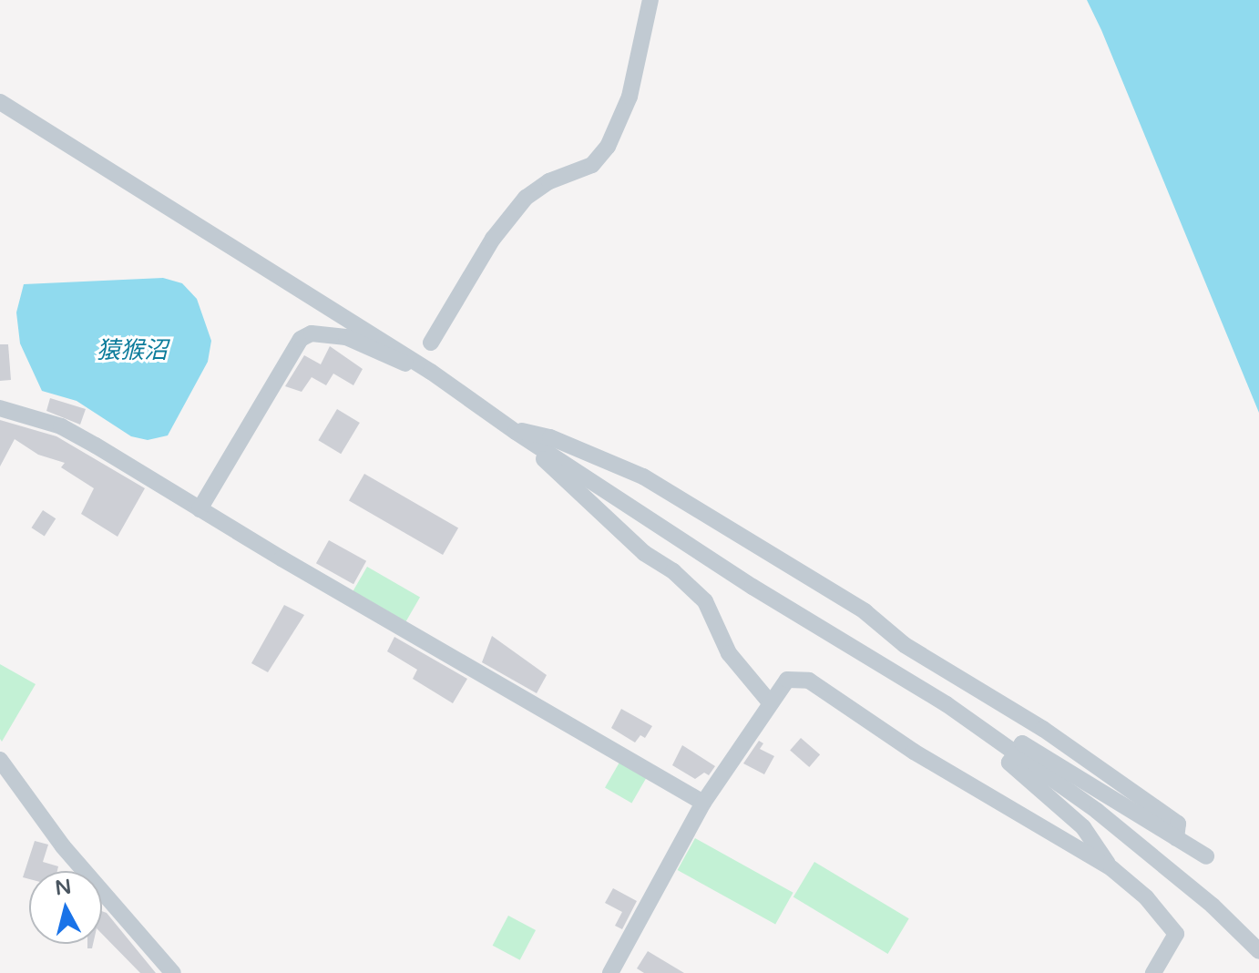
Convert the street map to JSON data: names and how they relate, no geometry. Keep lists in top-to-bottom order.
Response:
{
  "water": ["猿猴沼"],
  "north": "top"
}
